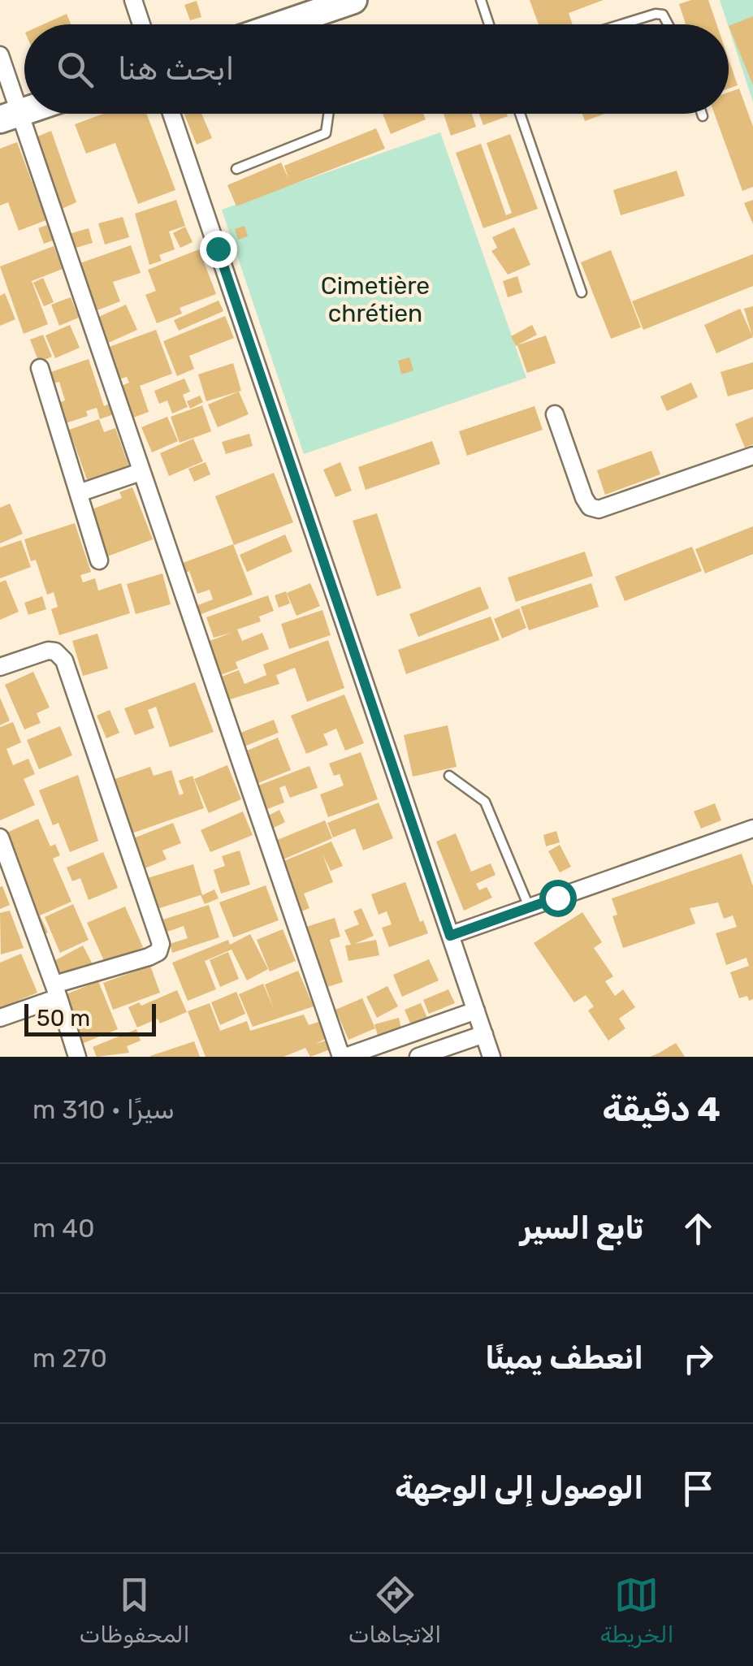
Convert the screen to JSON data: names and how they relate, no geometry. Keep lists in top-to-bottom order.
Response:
{
  "parks": ["Cimetière chrétien"],
  "scale_bar": "50 m",
  "page": {
    "search": "ابحث هنا",
    "scale": "50 m",
    "heading": ["4 دقيقة", "سيرًا · 310 m"],
    "list": [
      ["تابع السير", "40 m"],
      ["انعطف يمينًا", "270 m"],
      "الوصول إلى الوجهة"
    ],
    "nav": ["الخريطة", "الاتجاهات", "المحفوظات"]
  }
}
